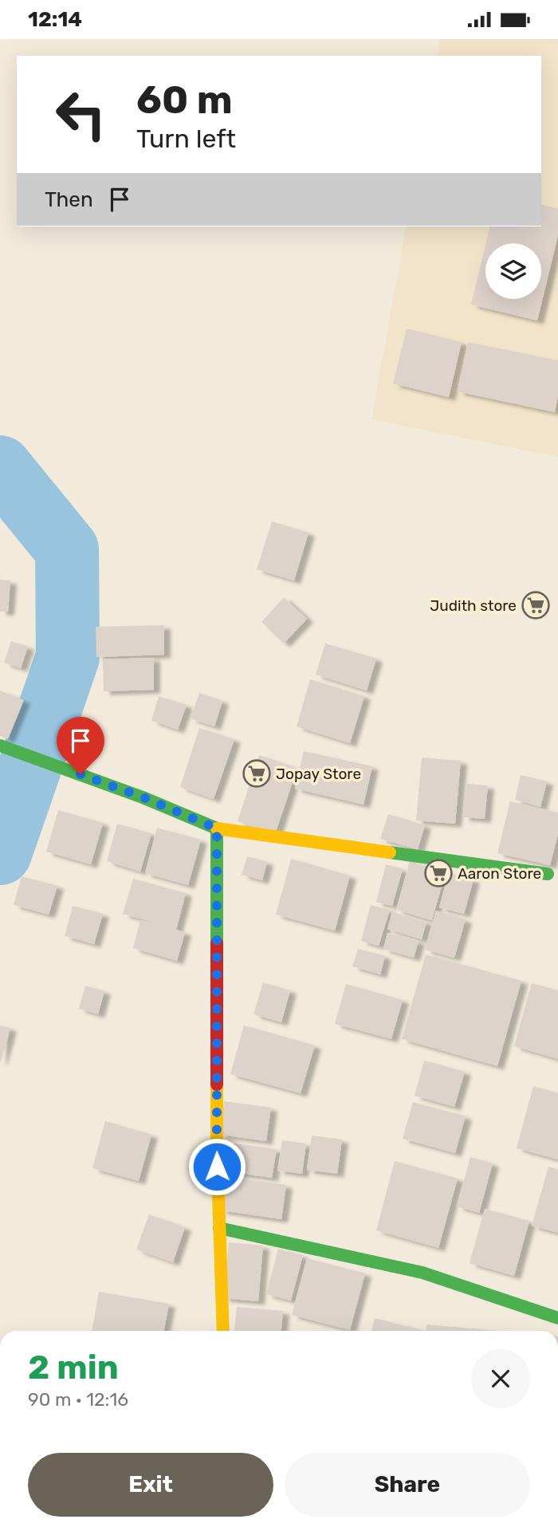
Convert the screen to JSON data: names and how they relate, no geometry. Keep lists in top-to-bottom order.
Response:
{
  "places": {
    "supermarket": ["Judith store", "Jopay Store", "Aaron Store"]
  },
  "page": {
    "status": "12:14",
    "turn": ["60 m", "Turn left"],
    "then": "Then",
    "heading": ["2 min", "90 m · 12:16"],
    "buttons": ["Exit", "Share"]
  }
}
